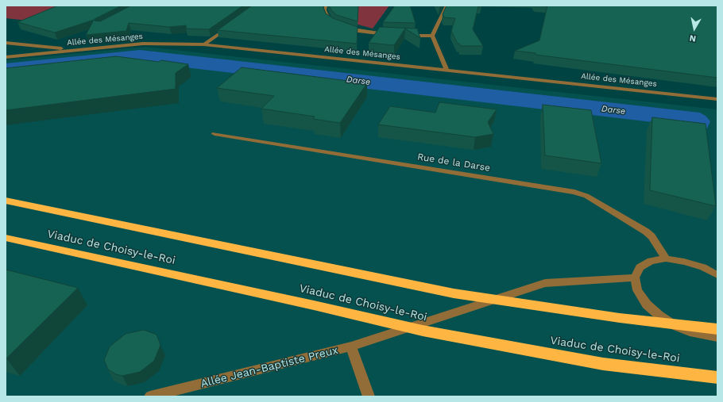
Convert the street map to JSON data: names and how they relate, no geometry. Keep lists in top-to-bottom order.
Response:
{
  "streets": {
    "highway": ["Viaduc de Choisy-le-Roi"],
    "street": ["Allée des Mésanges", "Rue de la Darse", "Allée Jean-Baptiste Preux"]
  },
  "water": ["Darse"],
  "north": "bottom"
}
